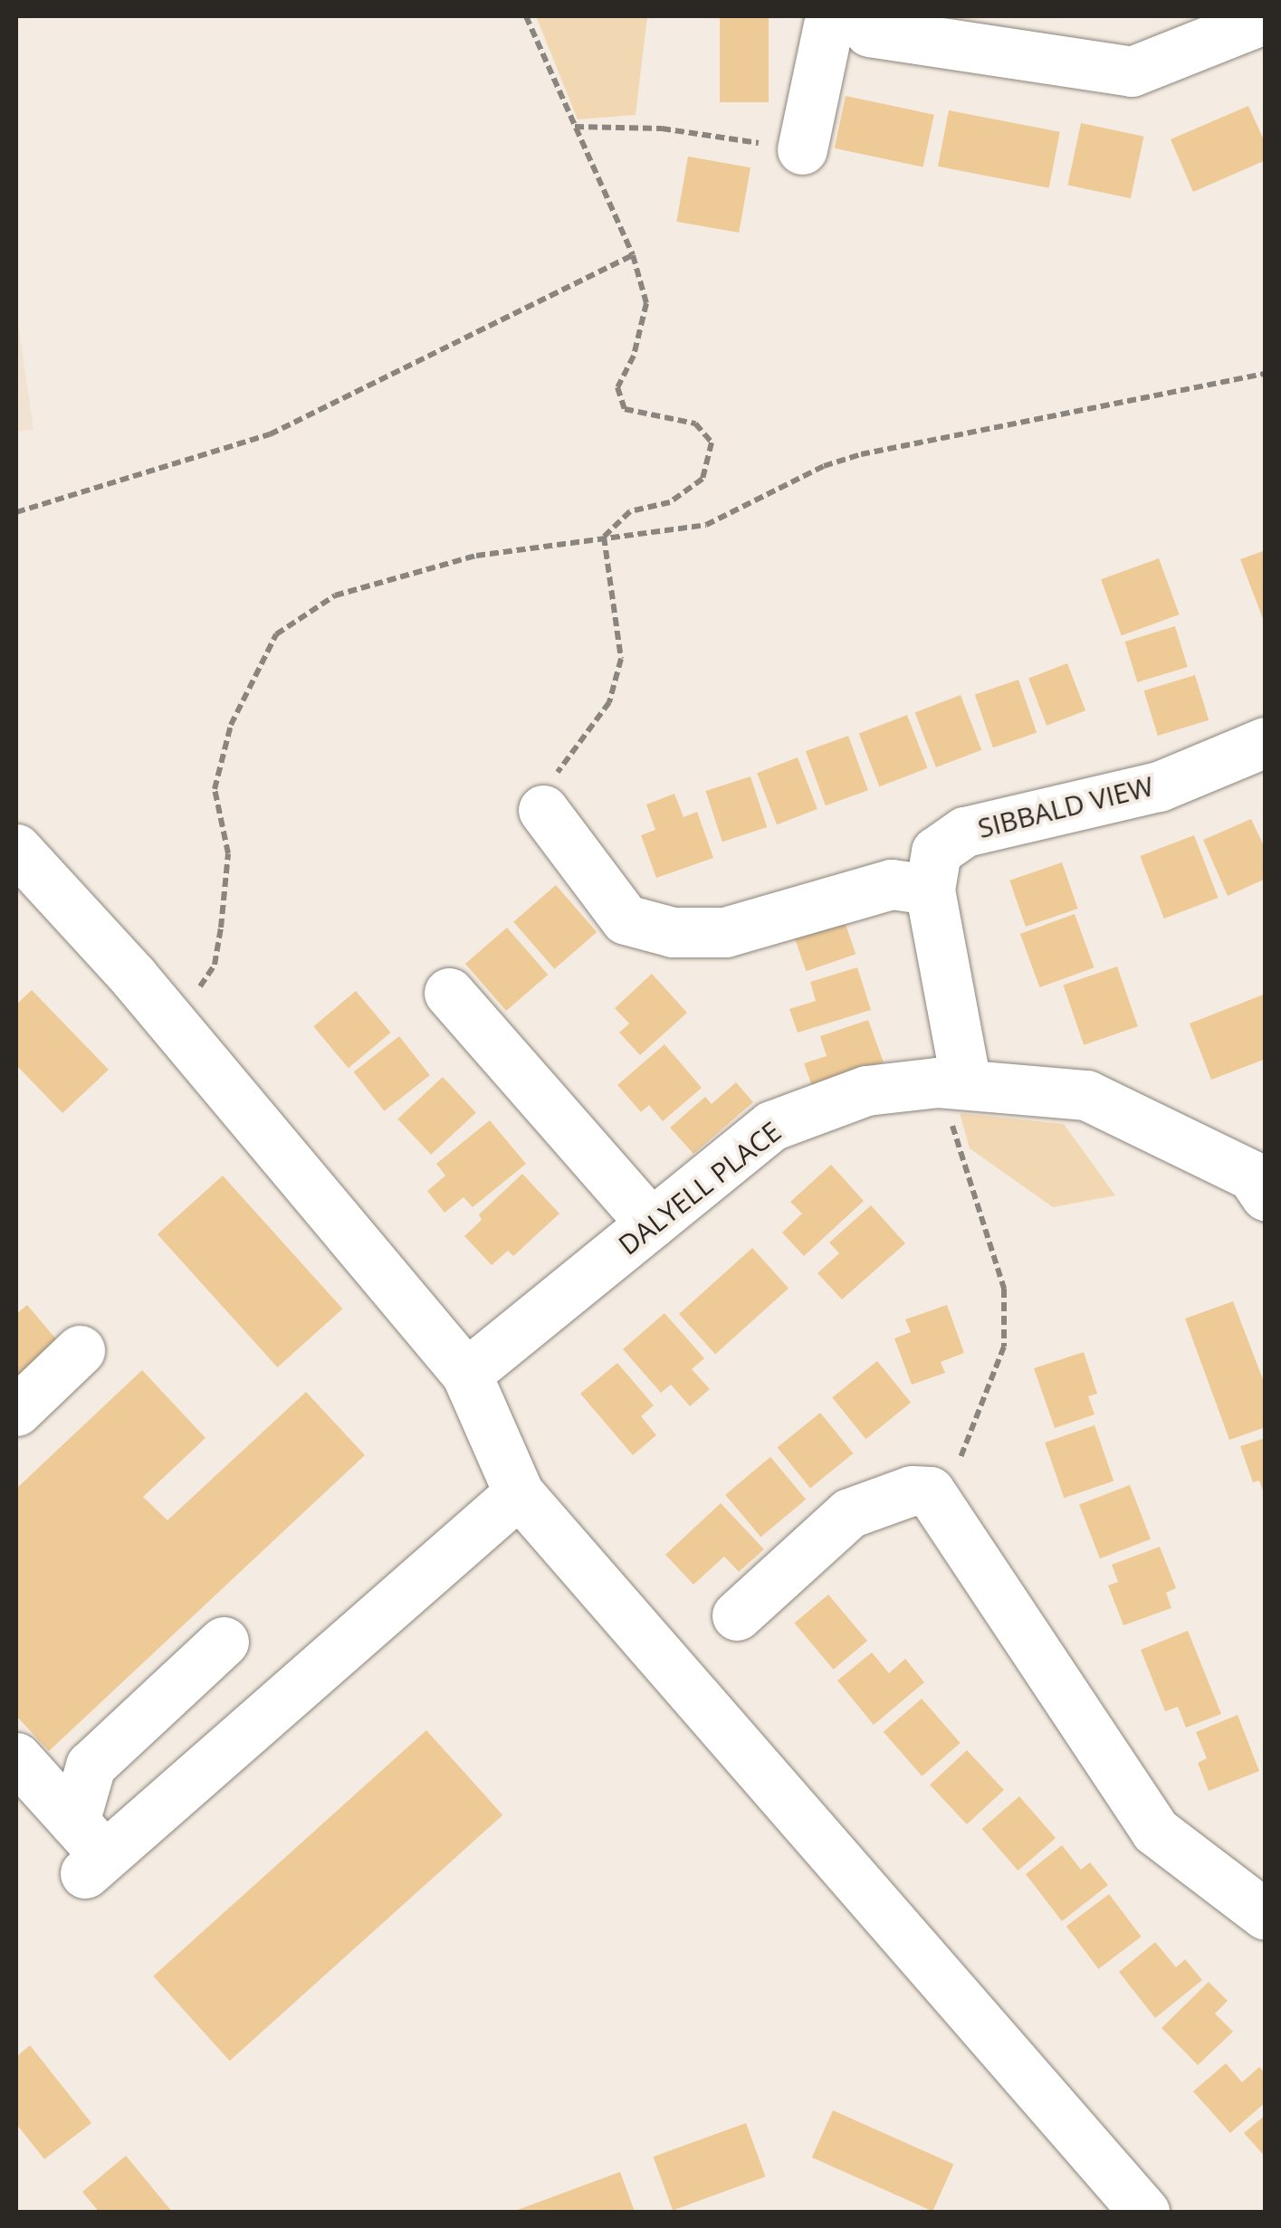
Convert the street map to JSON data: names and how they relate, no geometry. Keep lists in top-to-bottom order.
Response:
{
  "streets": {
    "street": ["SIBBALD VIEW", "DALYELL PLACE"]
  },
  "crossings": [
    ["SIBBALD VIEW", "DALYELL PLACE"]
  ]
}
